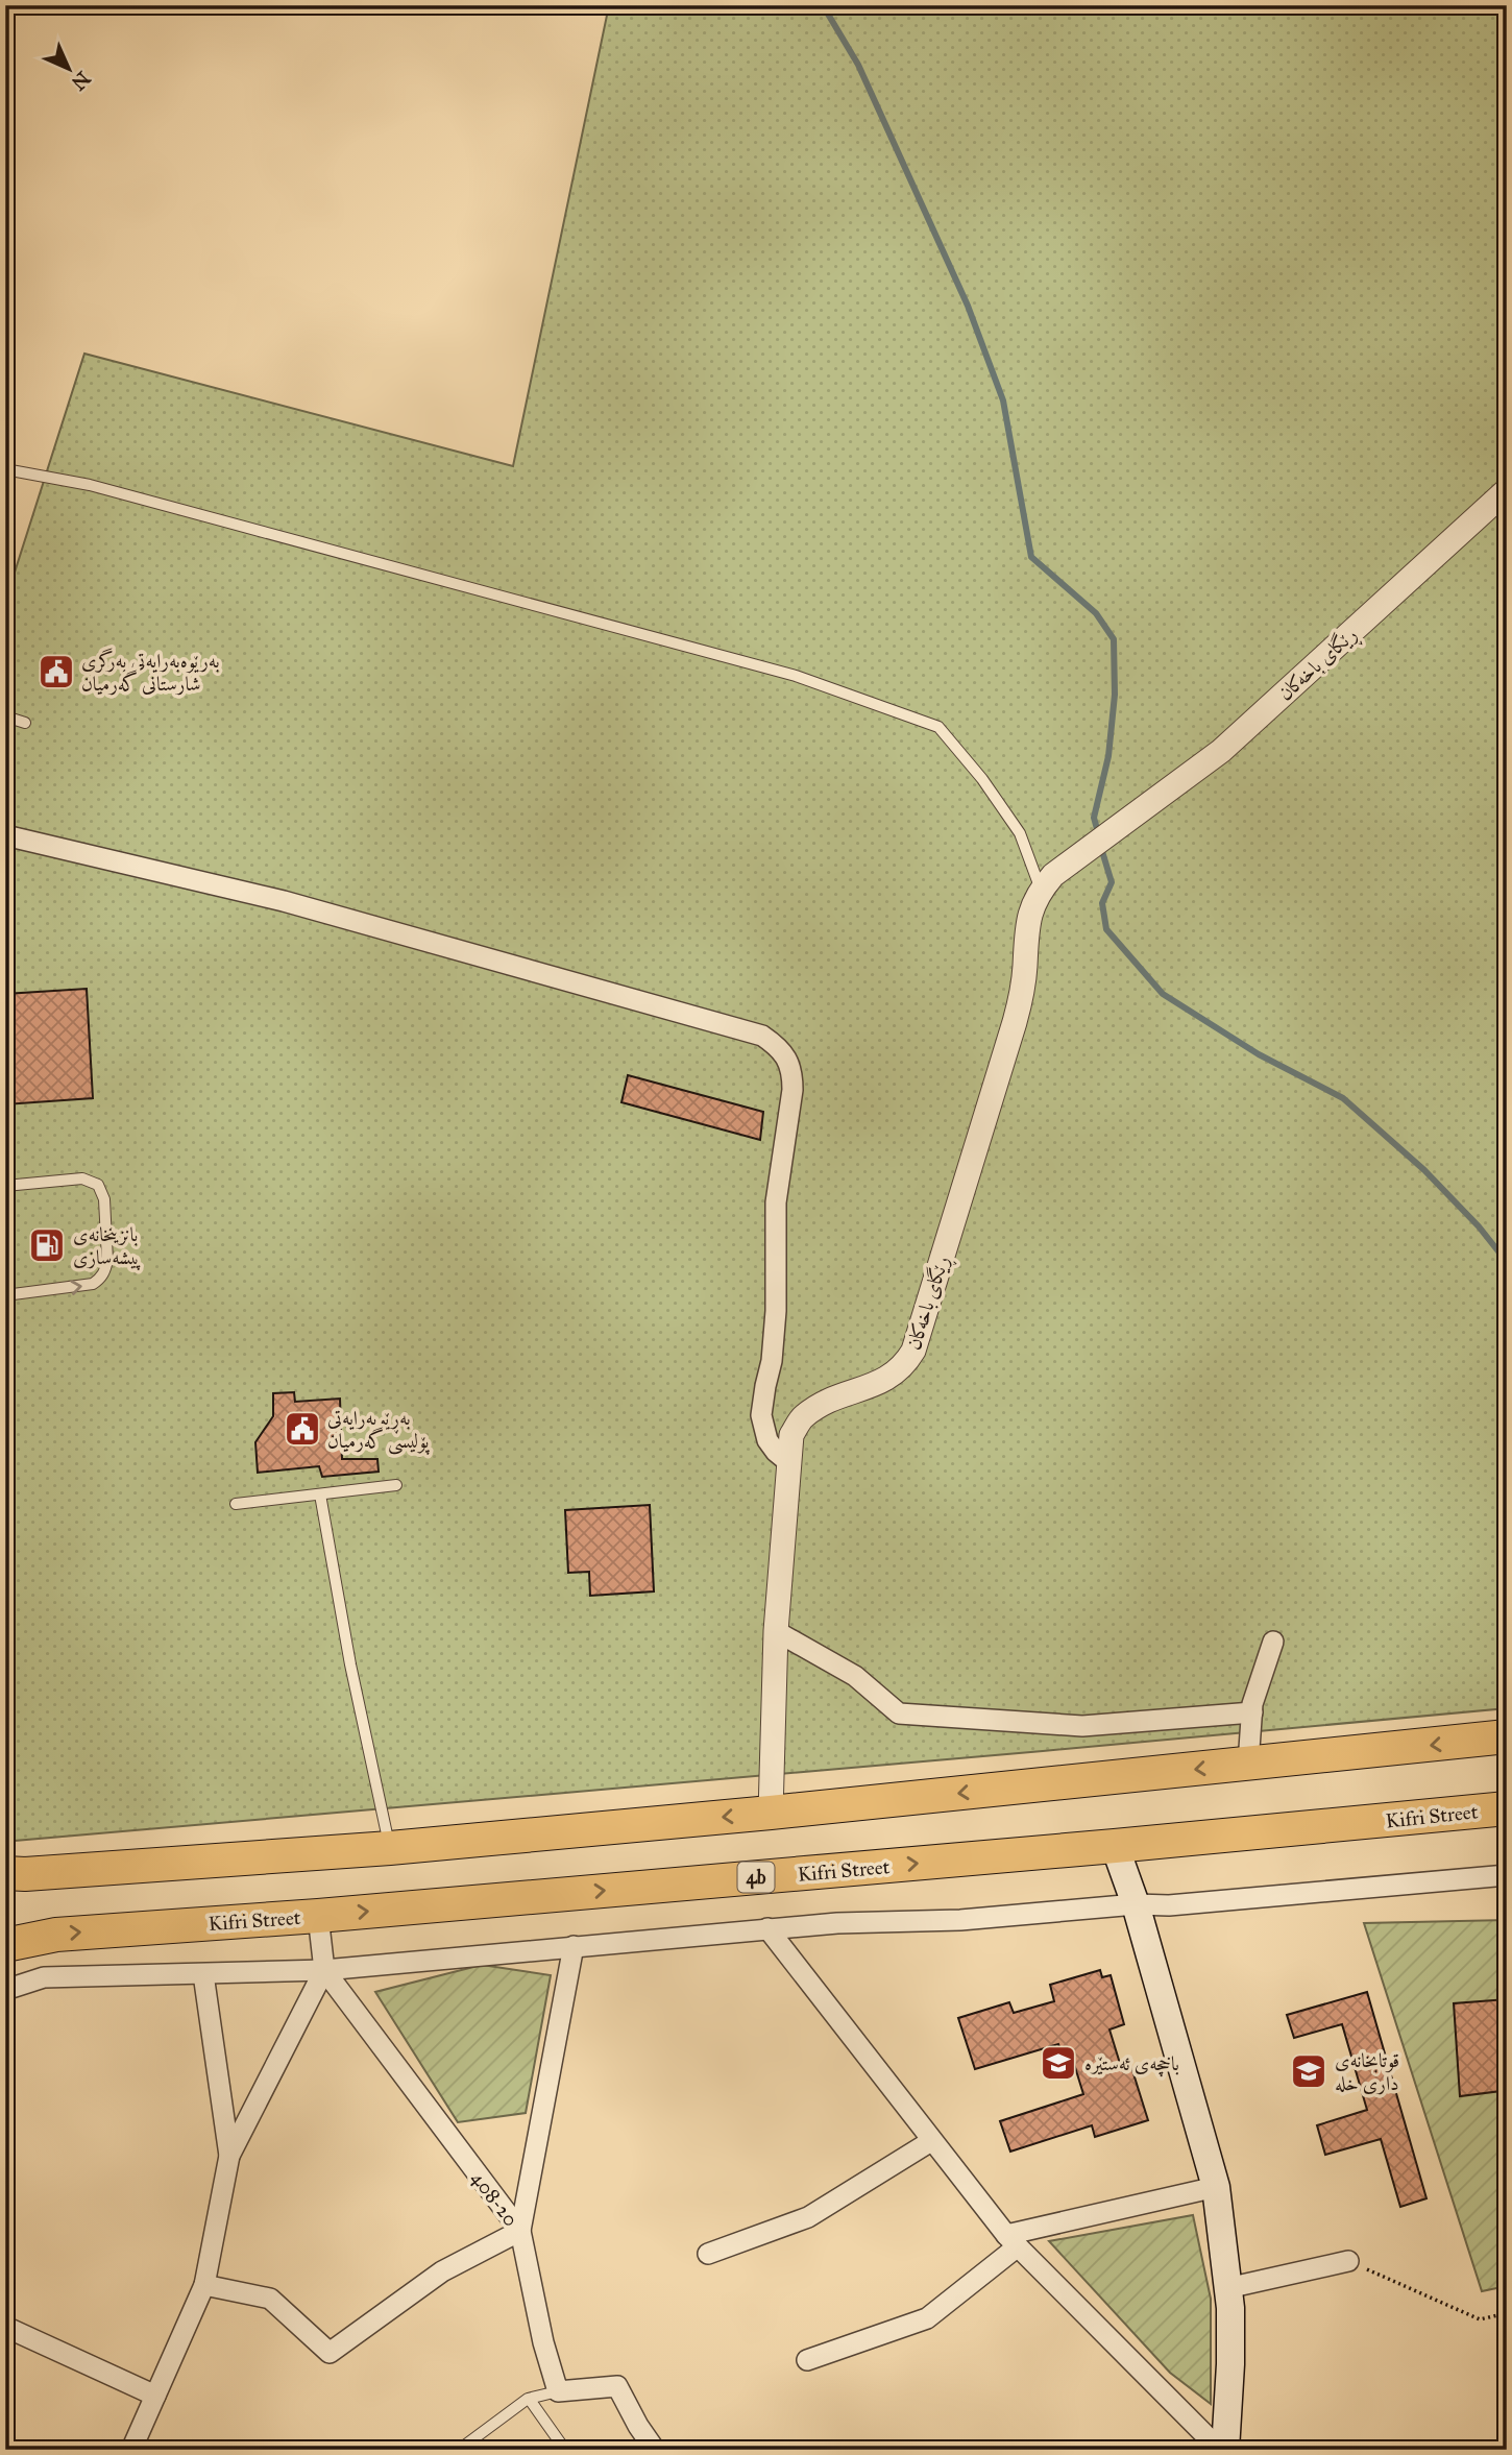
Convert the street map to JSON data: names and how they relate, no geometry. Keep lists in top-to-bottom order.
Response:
{
  "streets": {
    "highway": ["Kifri Street", "4b"],
    "street": ["ڕێگای باخەکان", "408-20"]
  },
  "places": {
    "public building": ["بەرێوەبەرایەتی بەرگری شارستانی گەرمیان", "بەڕێوبەرایەتی پۆلیسی گەرمیان"],
    "fuel station": ["بانزینخانەی پیشەسازی"],
    "school or university": ["باخچەی ئەستێرە", "قوتابخانەی داری خلە"]
  },
  "north": "bottom right"
}
